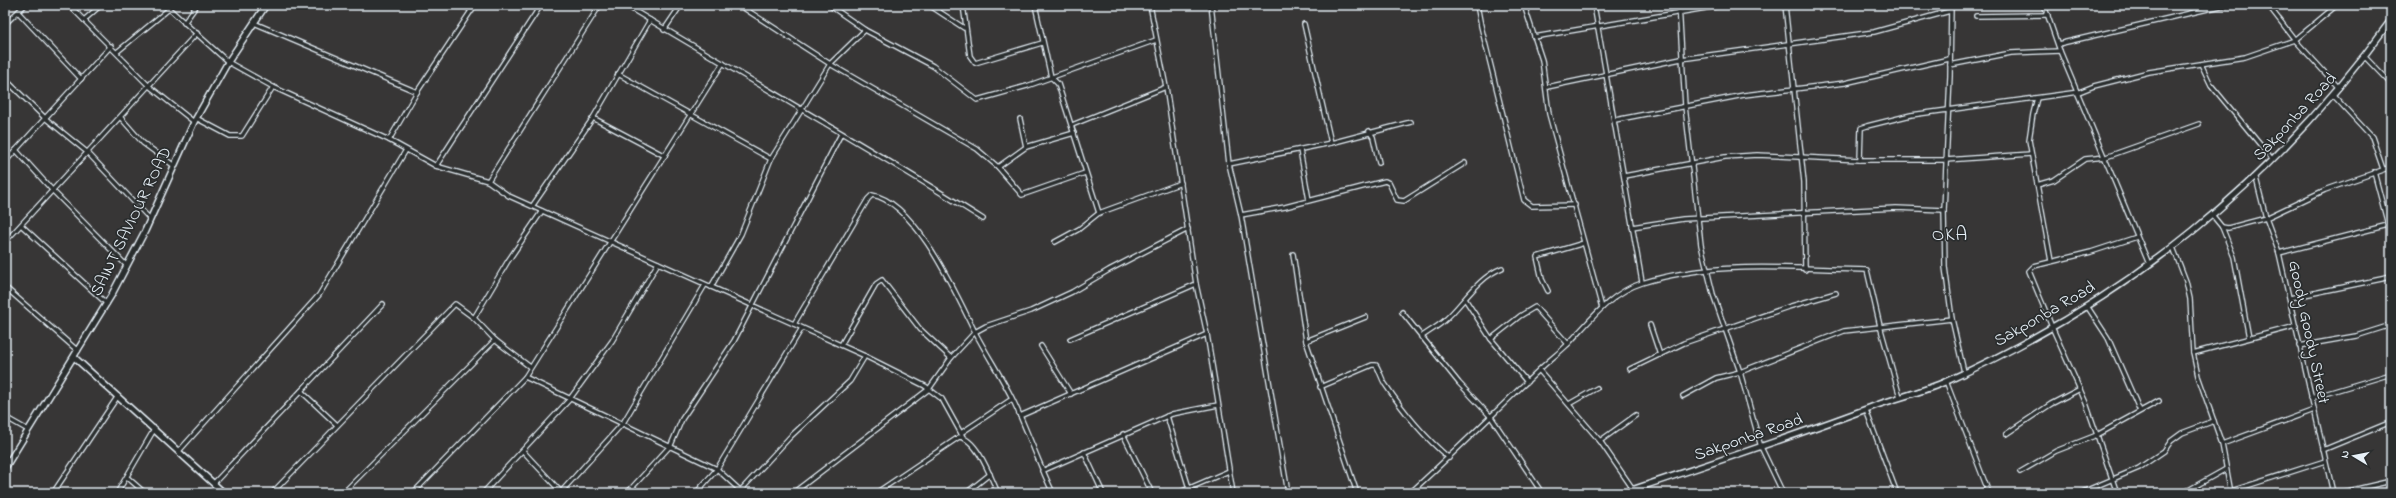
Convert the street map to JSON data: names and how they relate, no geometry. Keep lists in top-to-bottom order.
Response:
{
  "streets": {
    "main road": ["Sakponba Road", "SAINT SAVIOUR ROAD"],
    "street": ["Goody Goody Street"]
  },
  "crossings": [
    ["Sakponba Road", "Goody Goody Street"]
  ],
  "districts": ["OKA"],
  "north": "left"
}
